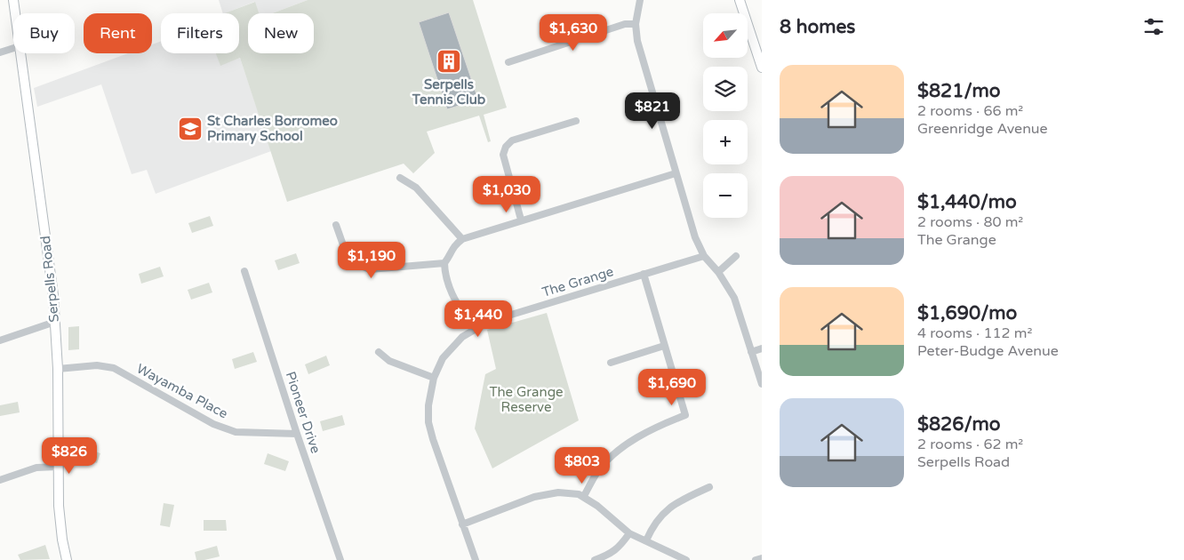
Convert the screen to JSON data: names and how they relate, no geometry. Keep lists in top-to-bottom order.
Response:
{
  "streets": {
    "street": [
      "Serpells Road",
      "The Grange",
      "Wayamba Place",
      "Pioneer Drive"
    ]
  },
  "crossings": [
    ["Serpells Road", "Wayamba Place"],
    ["Wayamba Place", "Pioneer Drive"]
  ],
  "parks": ["The Grange Reserve"],
  "places": {
    "building": ["Serpells Tennis Club"],
    "school or university": ["St Charles Borromeo Primary School"]
  },
  "north": "bottom left",
  "page": {
    "heading": "8 homes",
    "map_buttons": ["+", "−"],
    "chip": [
      "Buy",
      "Rent",
      "Filters",
      "New"
    ],
    "price": [
      "$1,630",
      "$821",
      "$1,030",
      "$1,190",
      "$1,440",
      "$1,690",
      "$826",
      "$803"
    ],
    "list": [
      {
        "name": "$821/mo",
        "note": "2 rooms · 66 m² · Greenridge Avenue"
      },
      {
        "name": "$1,440/mo",
        "note": "2 rooms · 80 m² · The Grange"
      },
      {
        "name": "$1,690/mo",
        "note": "4 rooms · 112 m² · Peter-Budge Avenue"
      },
      {
        "name": "$826/mo",
        "note": "2 rooms · 62 m² · Serpells Road"
      }
    ]
  }
}
